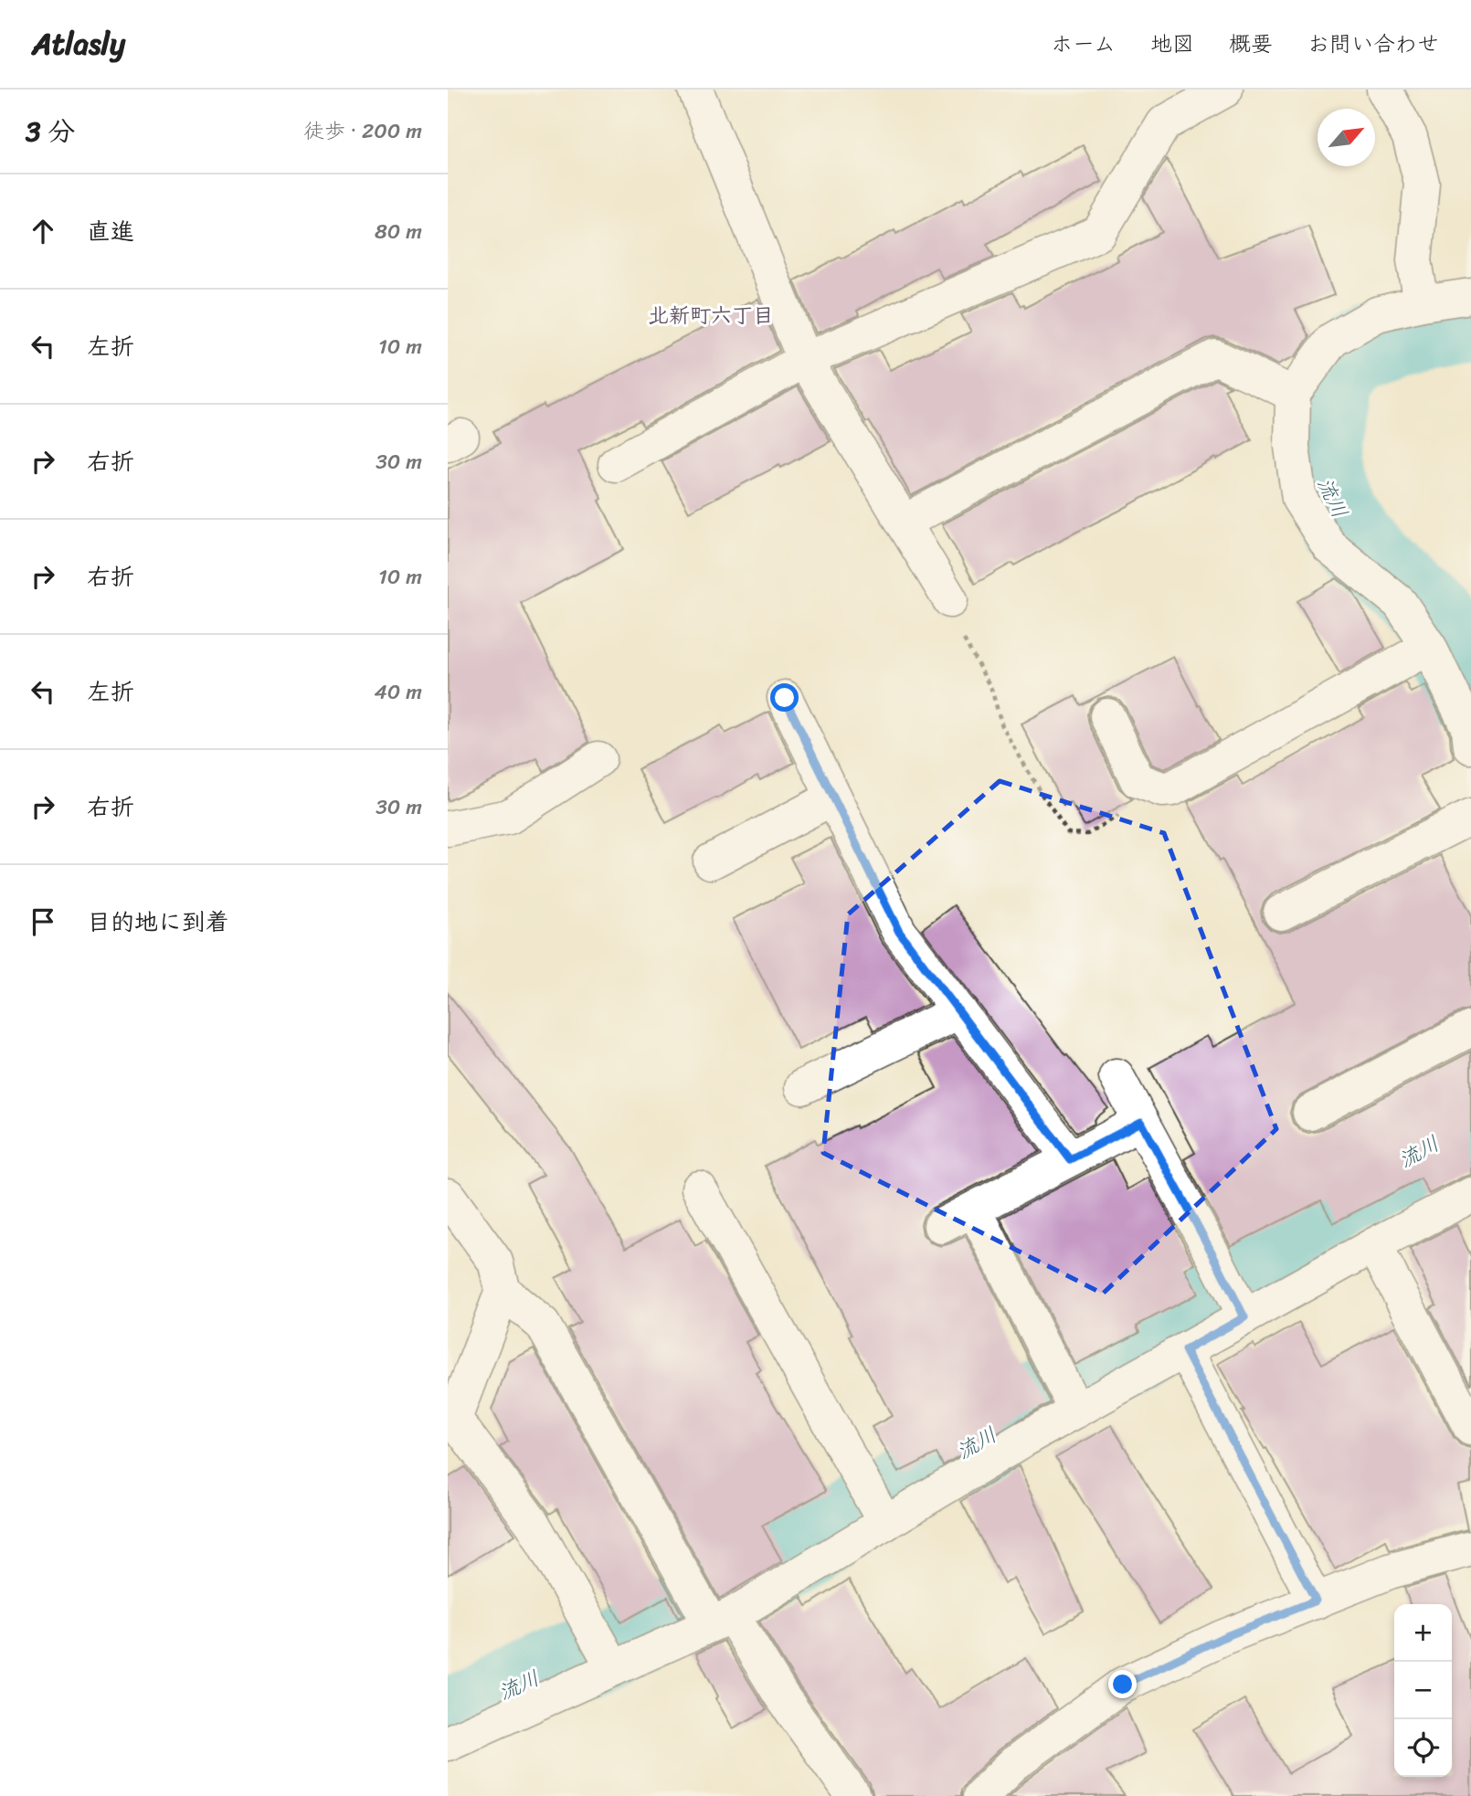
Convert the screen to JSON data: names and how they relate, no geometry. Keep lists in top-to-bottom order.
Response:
{
  "districts": ["北新町六丁目"],
  "water": ["流川"],
  "north": "top right",
  "page": {
    "header": "Atlasly",
    "nav": [
      "ホーム",
      "地図",
      "概要",
      "お問い合わせ"
    ],
    "heading": ["3 分", "徒歩 · 200 m"],
    "list": [
      ["直進", "80 m"],
      ["左折", "10 m"],
      ["右折", "30 m"],
      ["右折", "10 m"],
      ["左折", "40 m"],
      ["右折", "30 m"],
      "目的地に到着"
    ],
    "map_buttons": ["+", "−"]
  }
}
